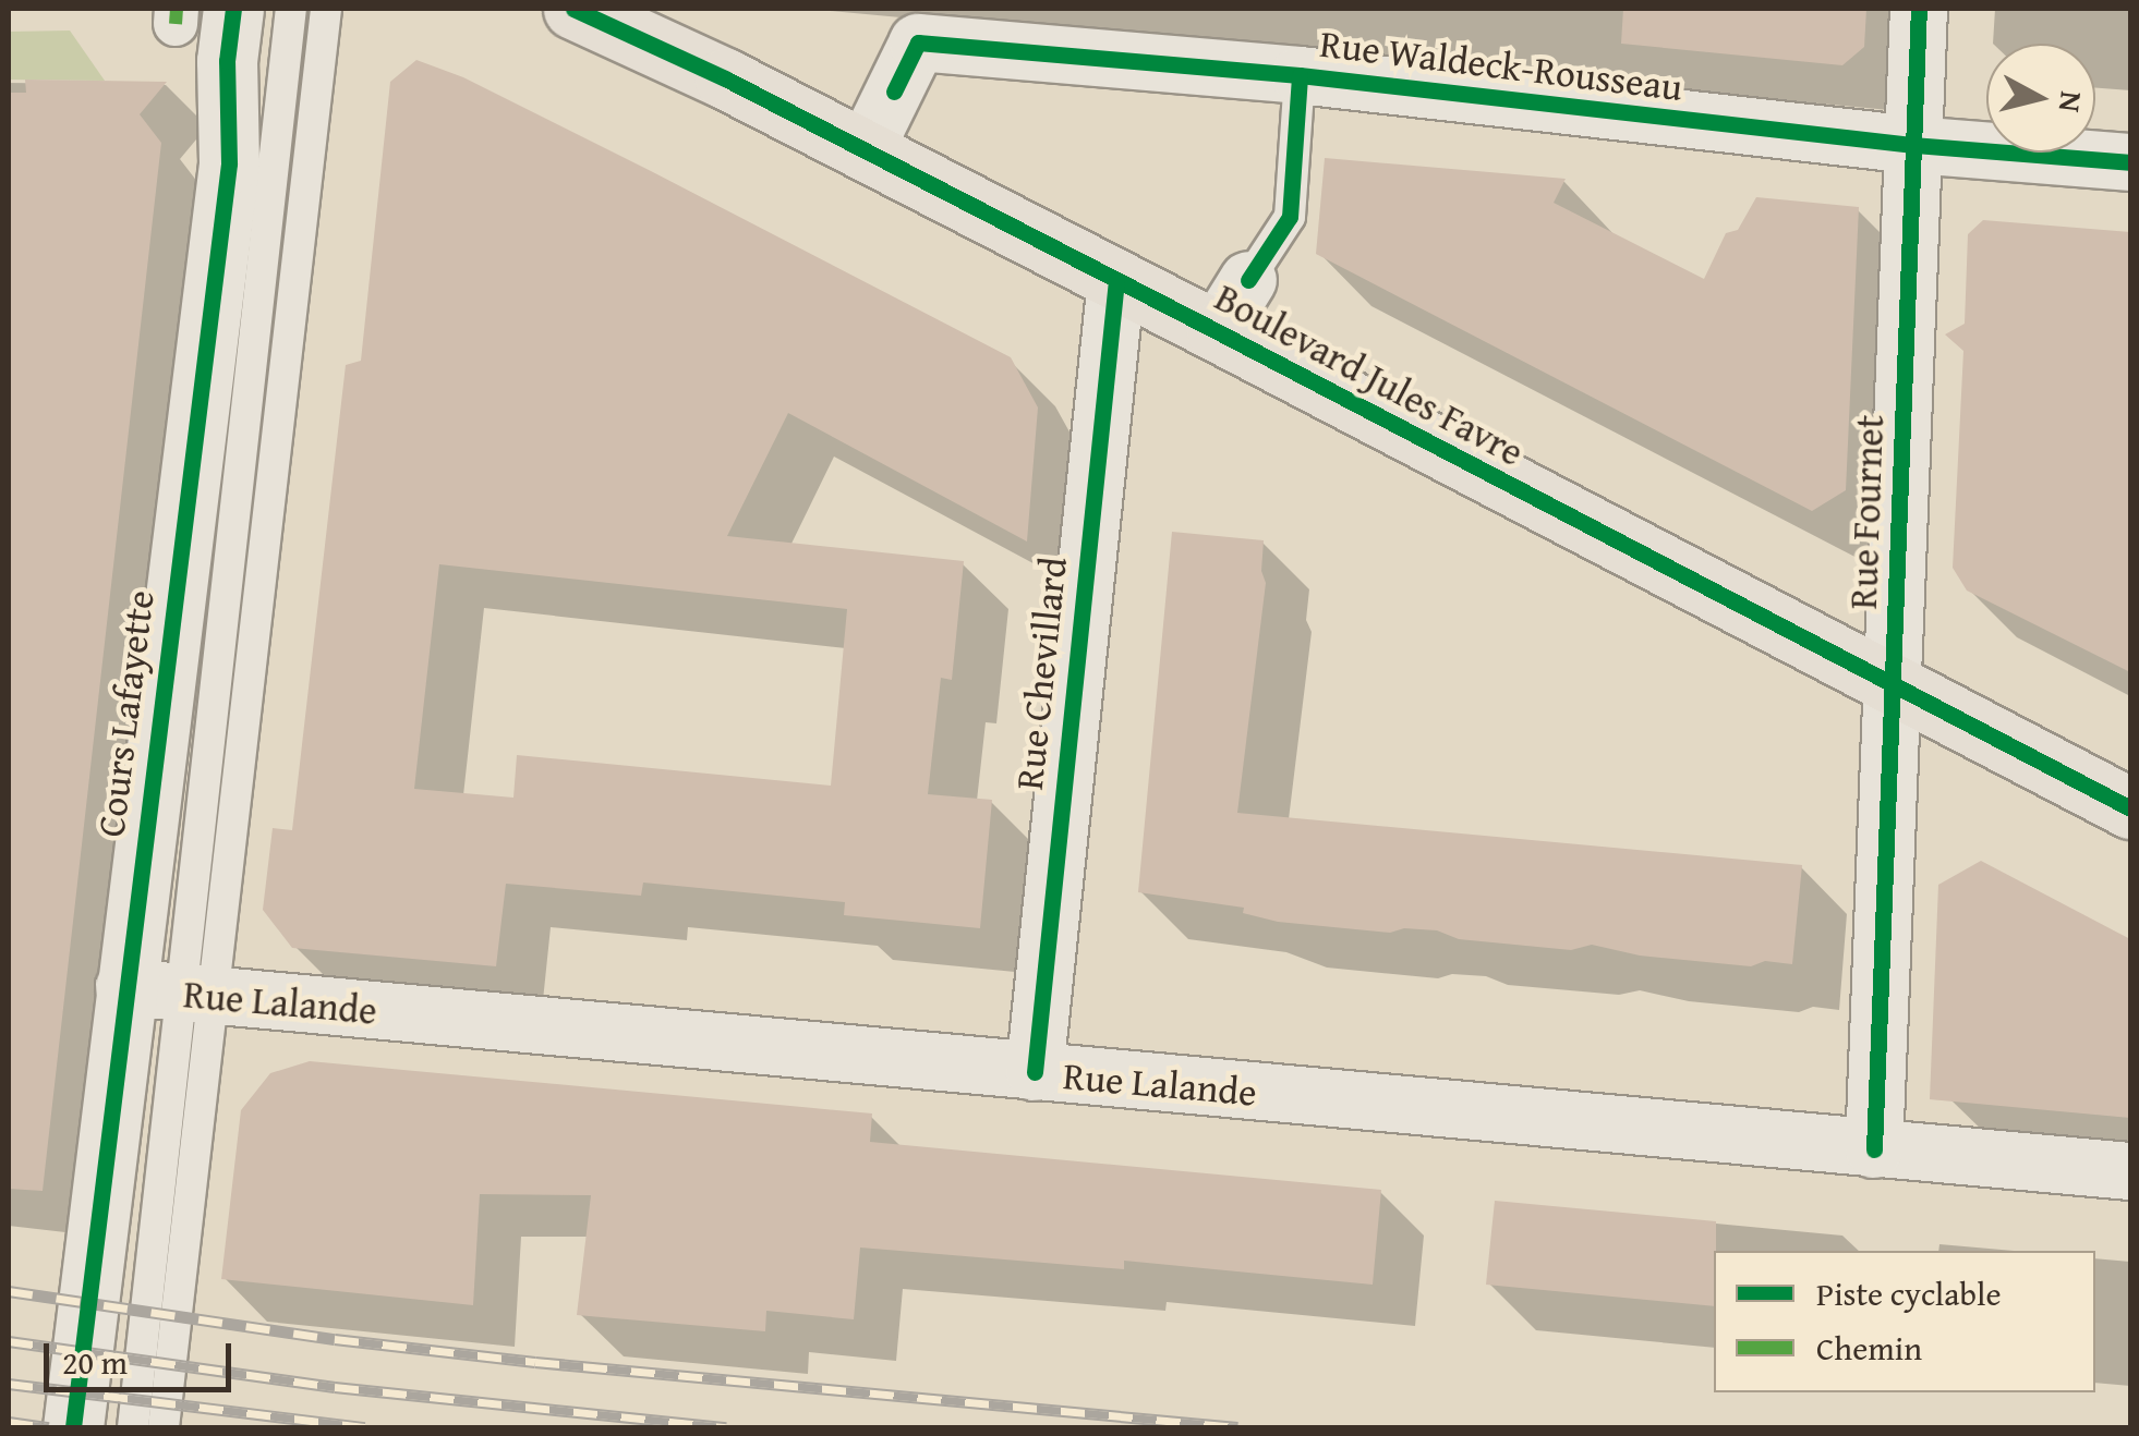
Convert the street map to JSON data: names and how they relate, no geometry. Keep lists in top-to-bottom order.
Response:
{
  "streets": {
    "main road": ["Boulevard Jules Favre", "Cours Lafayette"],
    "street": [
      "Rue Waldeck-Rousseau",
      "Rue Fournet",
      "Rue Chevillard",
      "Rue Lalande"
    ]
  },
  "crossings": [
    ["Rue Waldeck-Rousseau", "Boulevard Jules Favre"],
    ["Rue Waldeck-Rousseau", "Rue Fournet"],
    ["Boulevard Jules Favre", "Rue Fournet"],
    ["Boulevard Jules Favre", "Rue Chevillard"],
    ["Rue Fournet", "Rue Lalande"],
    ["Rue Chevillard", "Rue Lalande"],
    ["Cours Lafayette", "Rue Lalande"]
  ],
  "legend": ["Piste cyclable", "Chemin"],
  "scale_bar": "20 m",
  "north": "right"
}
